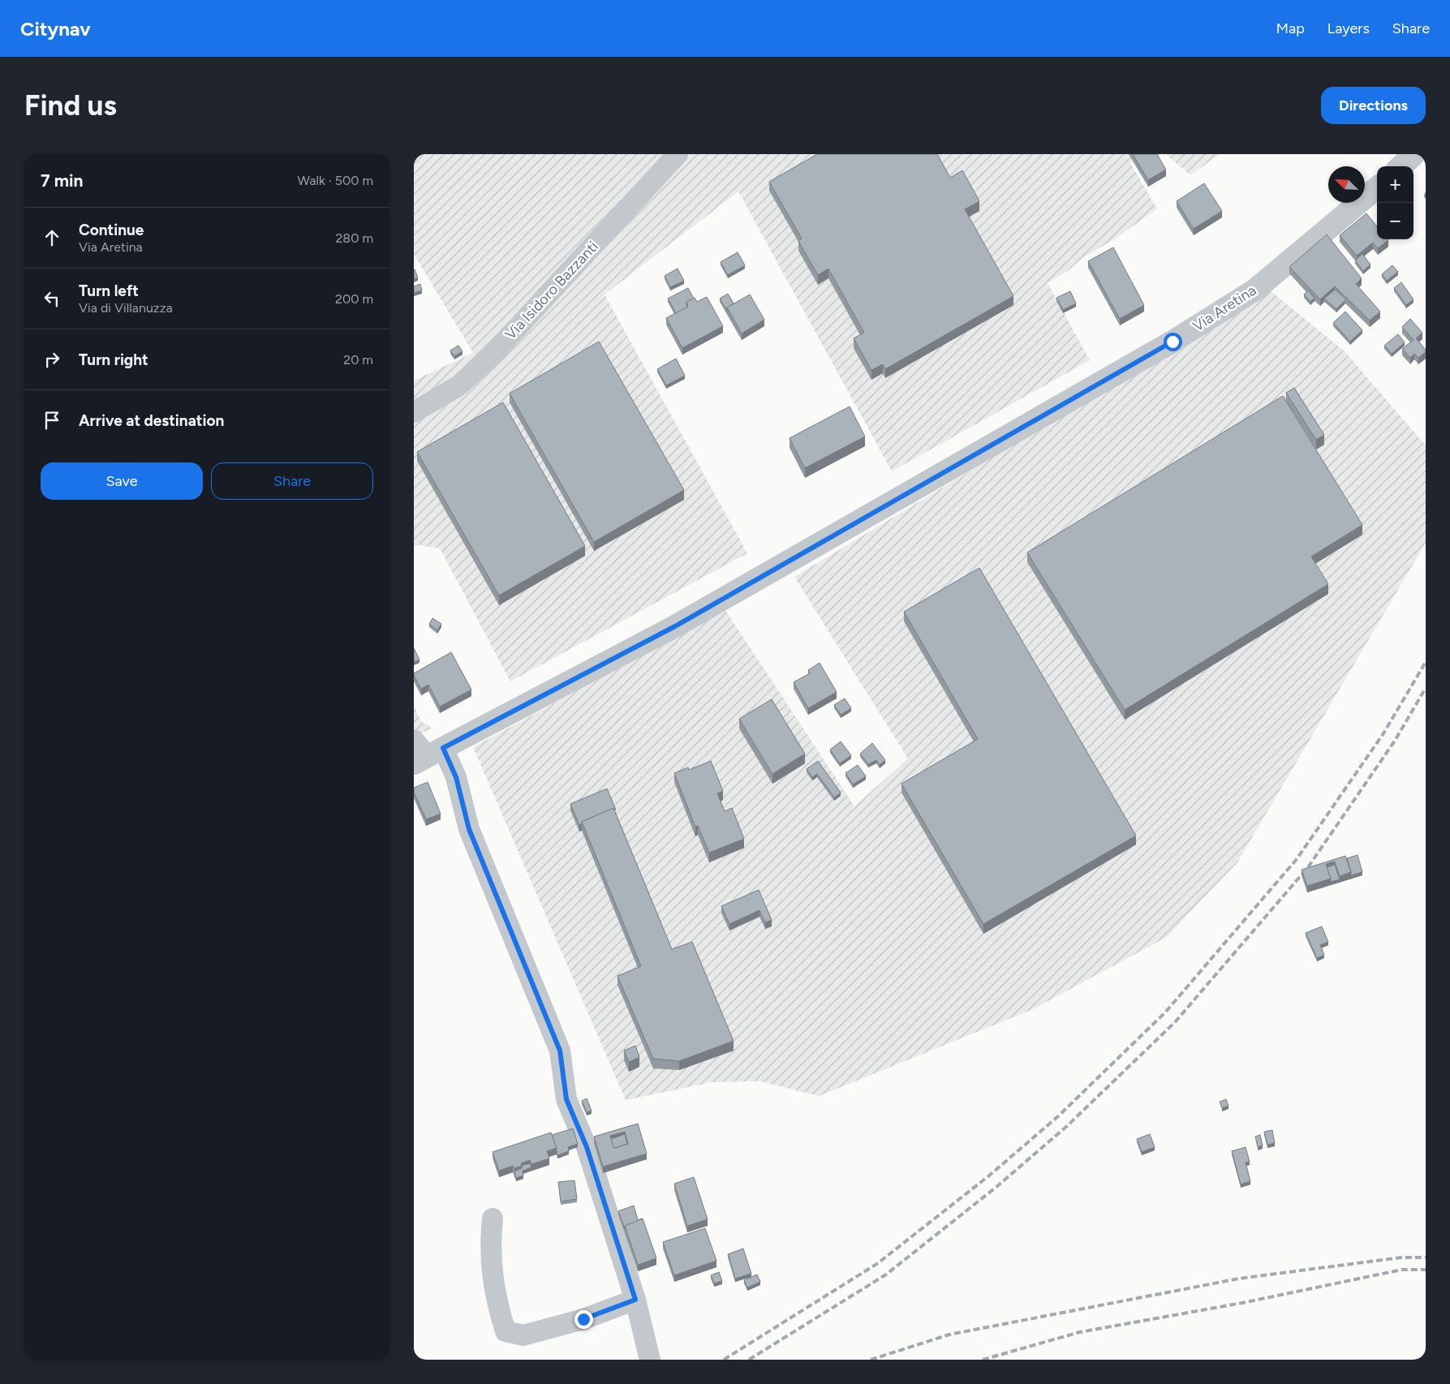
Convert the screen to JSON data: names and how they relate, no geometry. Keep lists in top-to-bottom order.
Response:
{
  "streets": {
    "street": ["Via Isidoro Bazzanti", "Via Aretina"]
  },
  "north": "top left",
  "page": {
    "header": "Citynav",
    "nav": ["Map", "Layers", "Share"],
    "buttons": [
      "Directions",
      ["Save", "Share"]
    ],
    "title": "Find us",
    "heading": ["7 min", "Walk · 500 m"],
    "map_buttons": ["+", "−"],
    "list": [
      ["Continue", "Via Aretina", "280 m"],
      ["Turn left", "Via di Villanuzza", "200 m"],
      ["Turn right", "20 m"],
      "Arrive at destination"
    ]
  }
}
